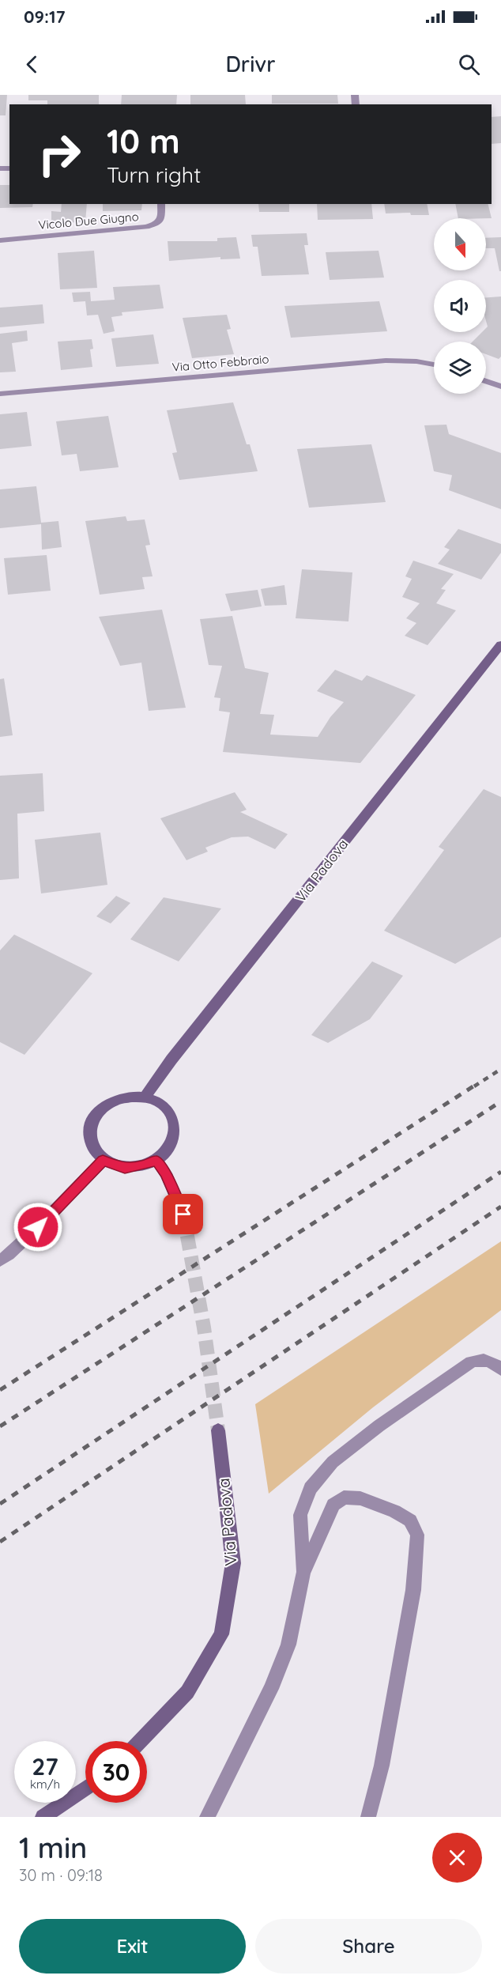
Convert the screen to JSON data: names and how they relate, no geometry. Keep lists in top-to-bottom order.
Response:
{
  "streets": {
    "street": ["Vicolo Due Giugno", "Via Otto Febbraio", "Via Padova"]
  },
  "north": "bottom",
  "page": {
    "status": "09:17",
    "header": "Drivr",
    "turn": ["10 m", "Turn right"],
    "speed": "27 km/h",
    "limit": "30",
    "heading": ["1 min", "30 m · 09:18"],
    "buttons": ["Exit", "Share"]
  }
}
